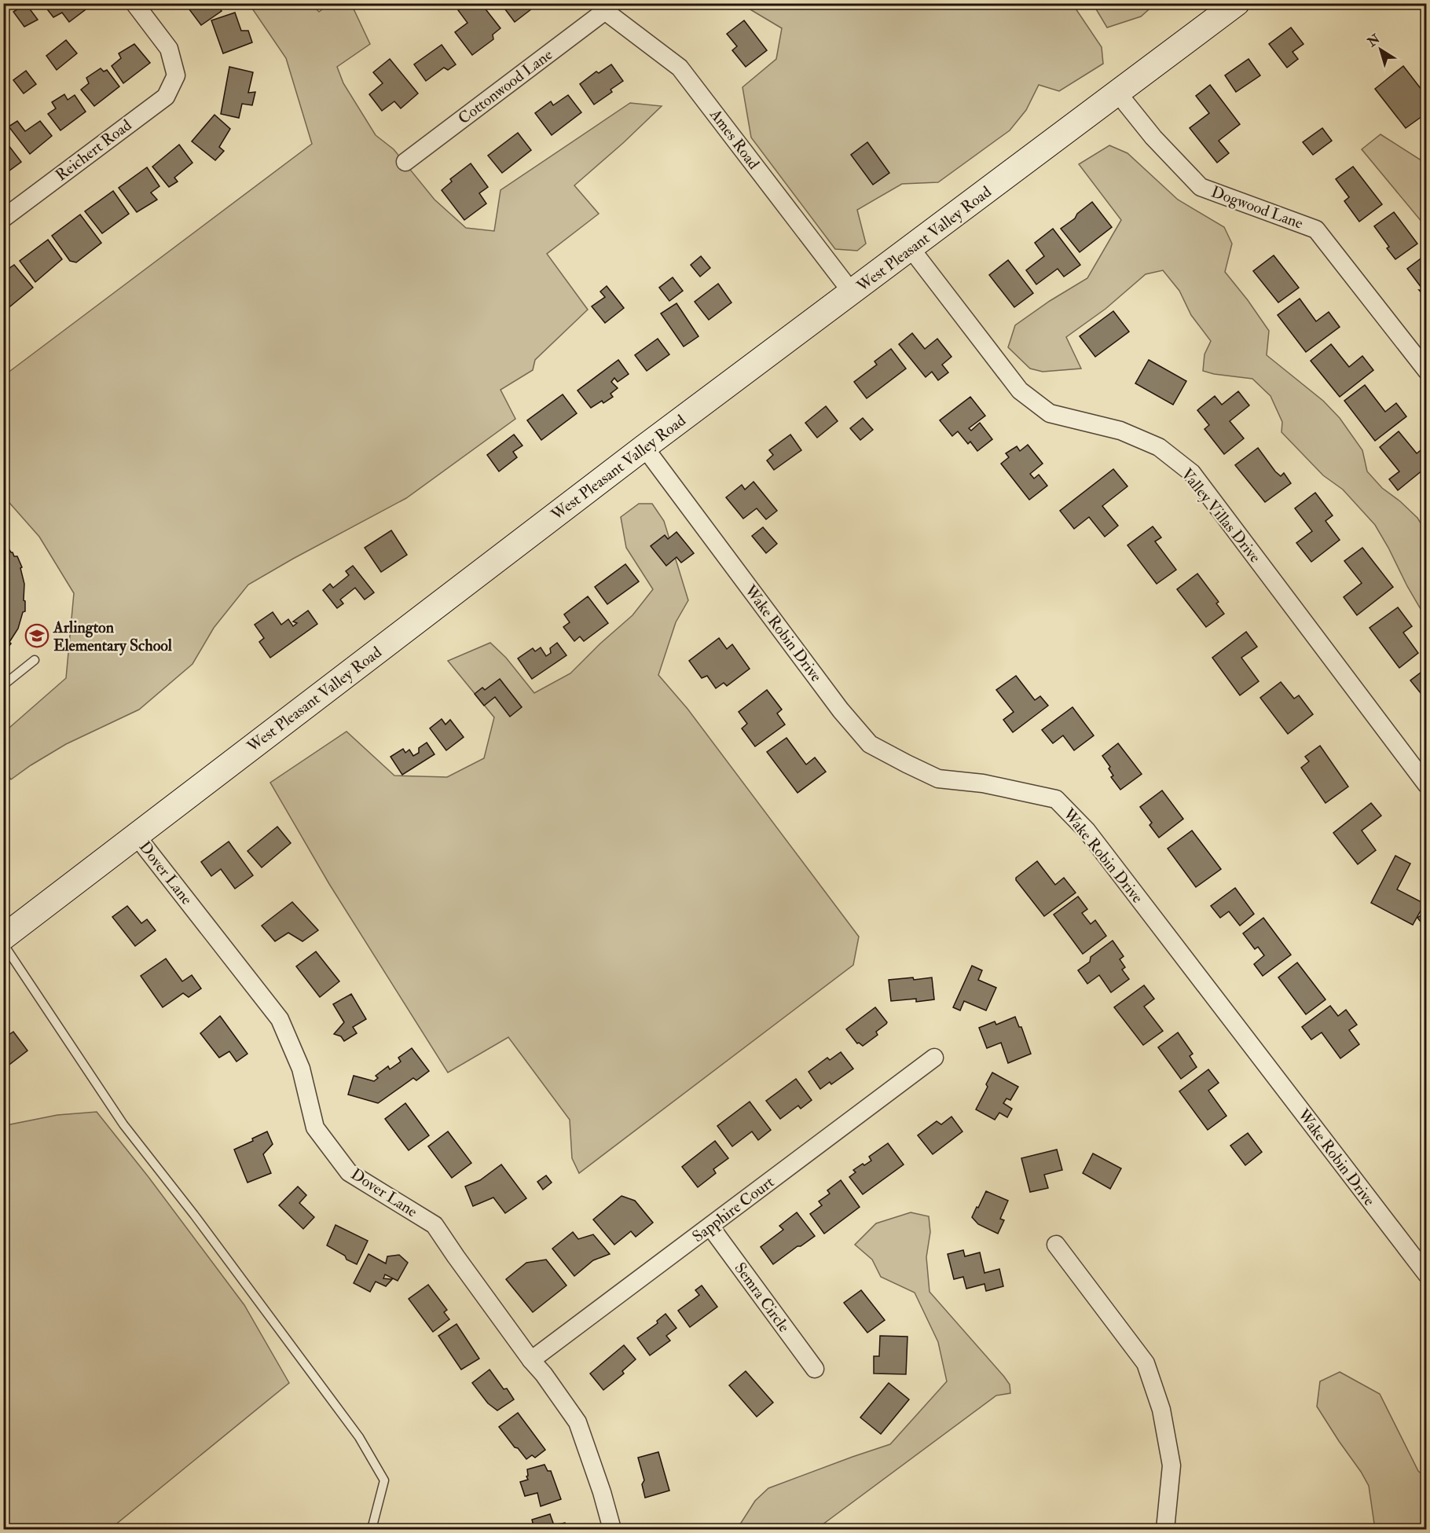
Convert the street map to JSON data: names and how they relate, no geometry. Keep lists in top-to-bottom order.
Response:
{
  "streets": {
    "main road": ["West Pleasant Valley Road"],
    "street": [
      "Cottonwood Lane",
      "Ames Road",
      "Reichert Road",
      "Dogwood Lane",
      "Valley Villas Drive",
      "Wake Robin Drive",
      "Dover Lane",
      "Sapphire Court",
      "Semra Circle"
    ]
  },
  "crossings": [
    ["Cottonwood Lane", "Ames Road"],
    ["Ames Road", "West Pleasant Valley Road"],
    ["Dogwood Lane", "West Pleasant Valley Road"],
    ["West Pleasant Valley Road", "Valley Villas Drive"],
    ["West Pleasant Valley Road", "Wake Robin Drive"],
    ["West Pleasant Valley Road", "Dover Lane"],
    ["Dover Lane", "Sapphire Court"],
    ["Sapphire Court", "Semra Circle"]
  ],
  "places": {
    "school or university": ["Arlington Elementary School"]
  },
  "north": "top left"
}
